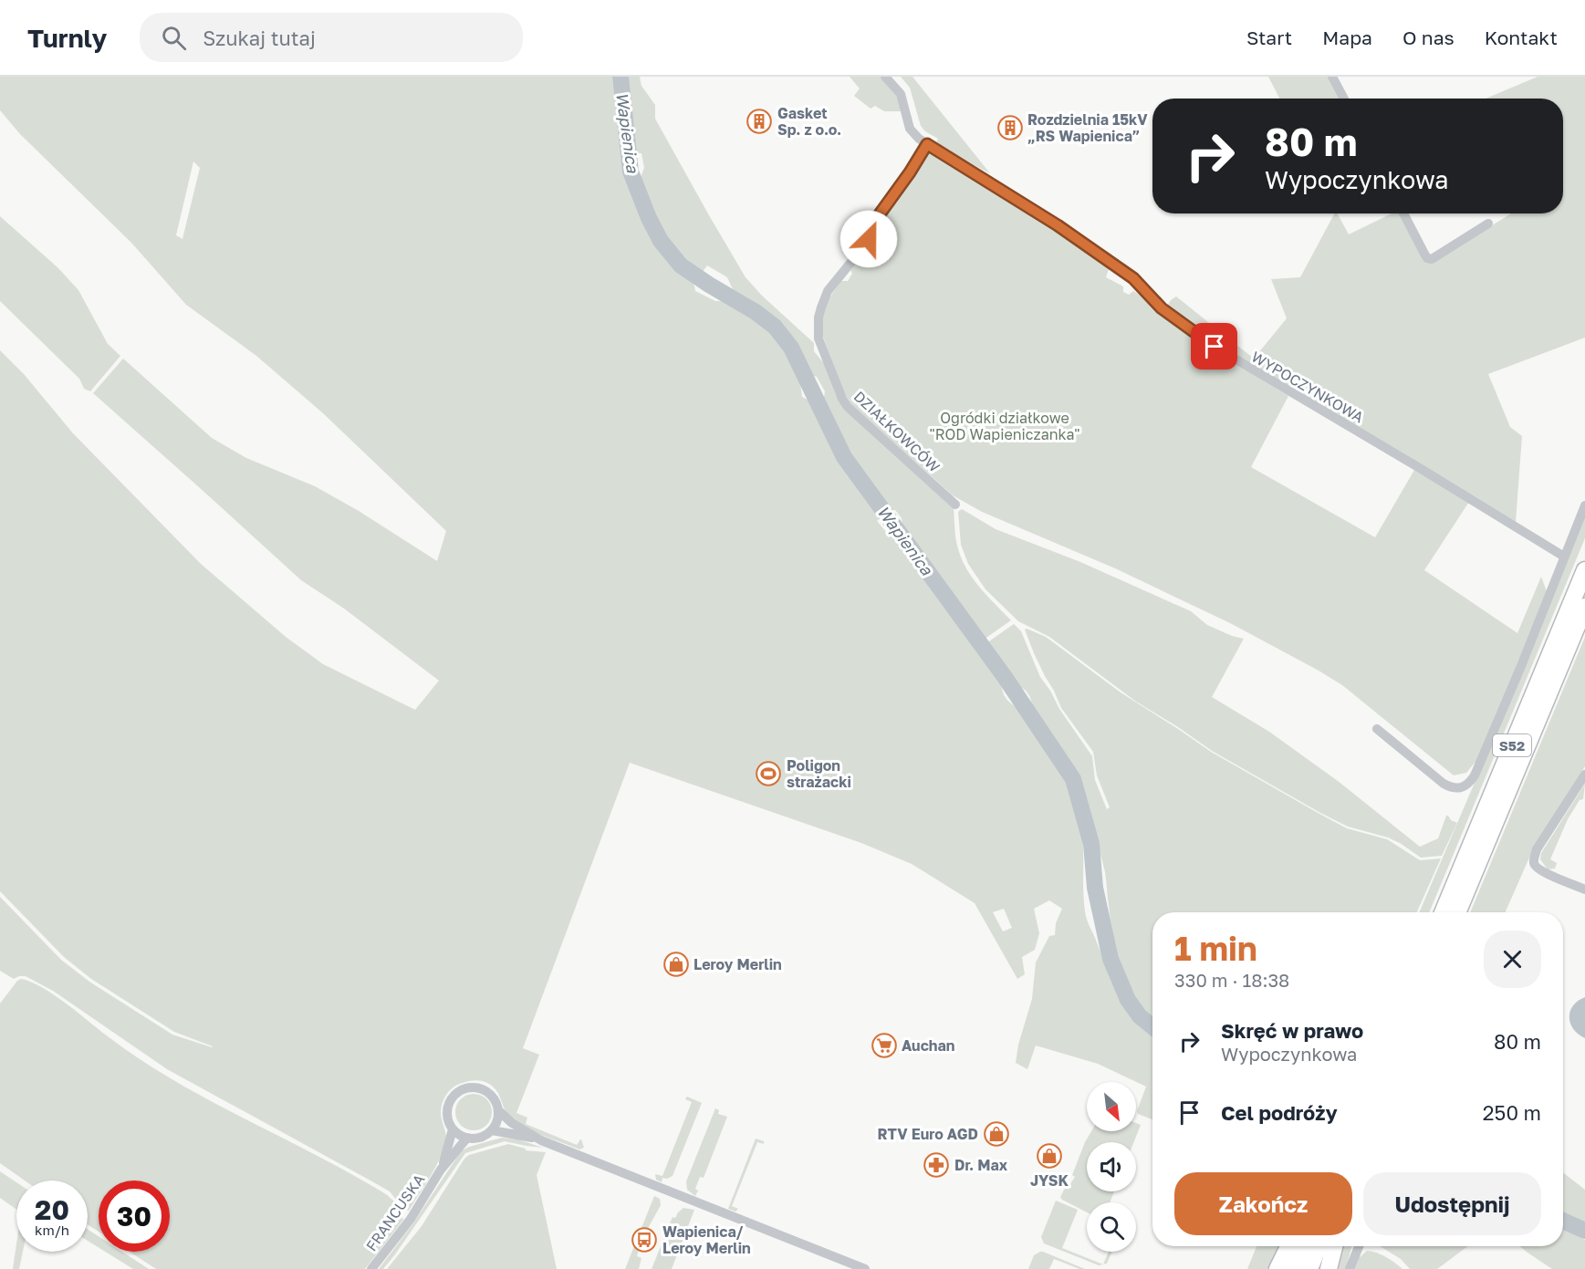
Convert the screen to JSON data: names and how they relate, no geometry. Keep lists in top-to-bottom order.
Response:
{
  "streets": {
    "highway": ["S52"],
    "street": ["WYPOCZYNKOWA", "DZIAŁKOWCÓW", "FRANCUSKA"]
  },
  "crossings": [
    ["WYPOCZYNKOWA", "DZIAŁKOWCÓW"]
  ],
  "water": ["Wapienica"],
  "parks": ["Ogródki działkowe \"ROD Wapieniczanka\""],
  "places": {
    "building": ["Gasket Sp. z o.o.", "Rozdzielnia 15kV „RS Wapienica”"],
    "sports": ["Poligon strażacki"],
    "shop": ["Leroy Merlin", "RTV Euro AGD", "JYSK"],
    "supermarket": ["Auchan"],
    "pharmacy": ["Dr. Max"],
    "bus stop": ["Wapienica/ Leroy Merlin"]
  },
  "north": "bottom right",
  "page": {
    "header": "Turnly",
    "search": "Szukaj tutaj",
    "nav": [
      "Start",
      "Mapa",
      "O nas",
      "Kontakt"
    ],
    "turn": ["80 m", "Wypoczynkowa"],
    "heading": ["1 min", "330 m · 18:38"],
    "list": [
      {
        "name": "Skręć w prawo",
        "note": "Wypoczynkowa",
        "value": "80 m"
      },
      {
        "name": "Cel podróży",
        "value": "250 m"
      }
    ],
    "buttons": ["Zakończ", "Udostępnij"],
    "speed": "20 km/h",
    "limit": "30"
  }
}
